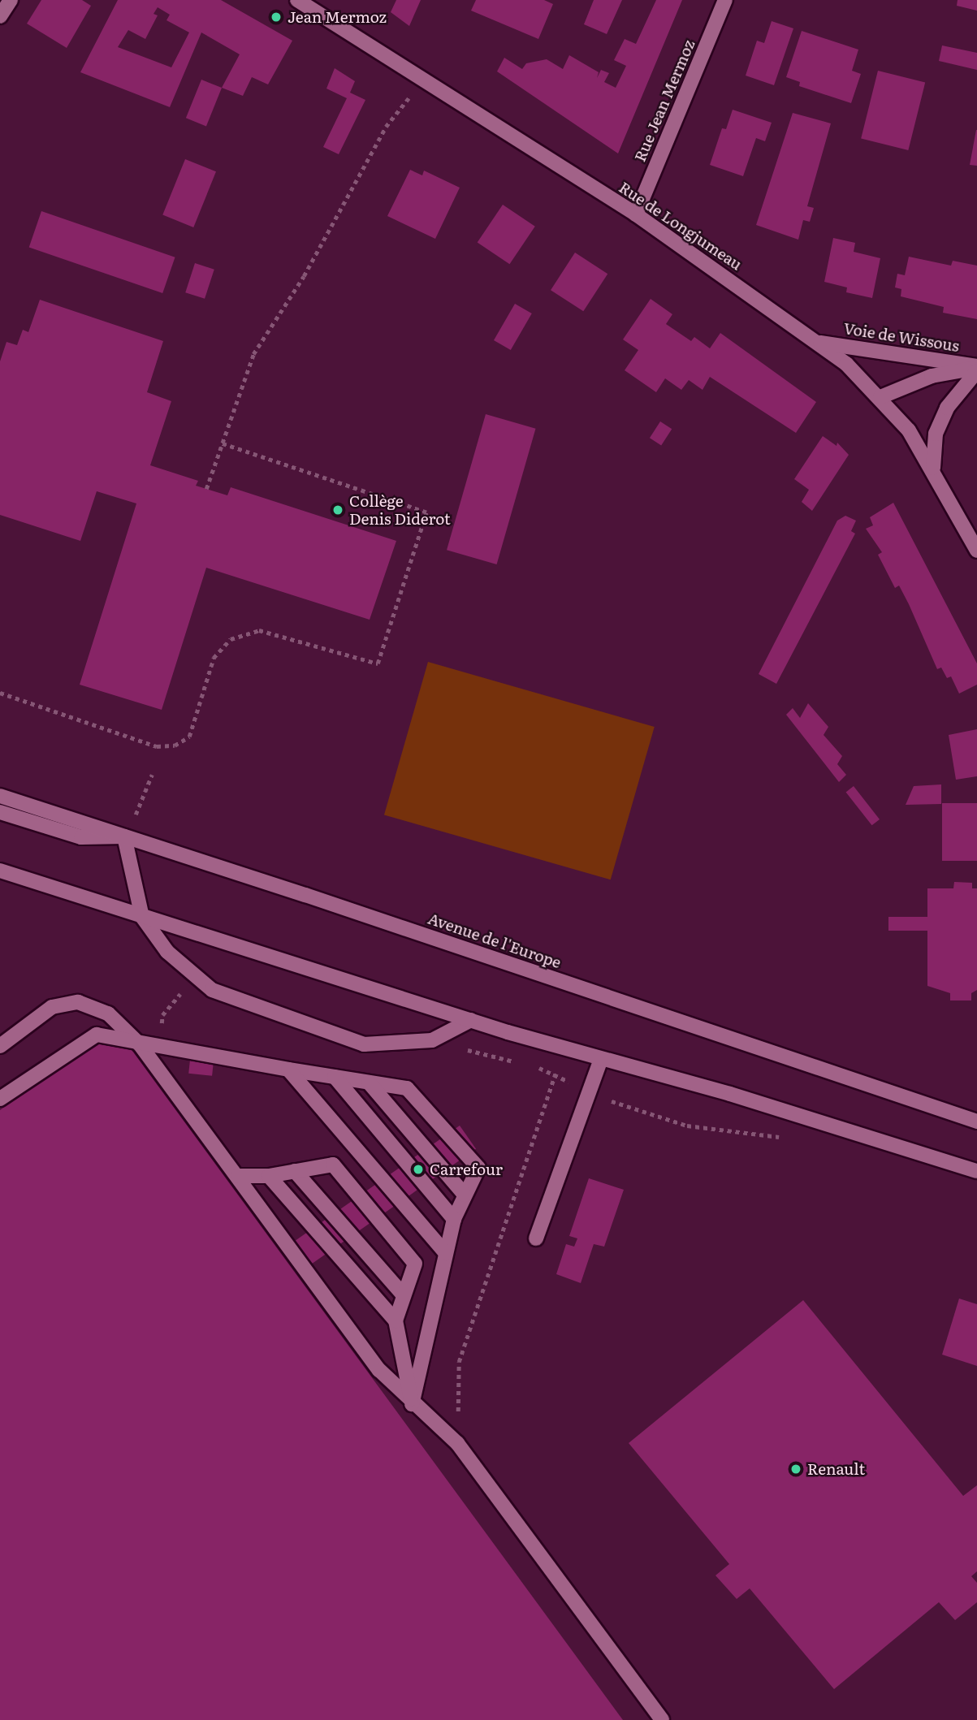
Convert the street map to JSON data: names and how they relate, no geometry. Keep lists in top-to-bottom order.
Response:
{
  "streets": {
    "main road": [
      "Rue Jean Mermoz",
      "Rue de Longjumeau",
      "Voie de Wissous",
      "Avenue de l'Europe"
    ]
  },
  "crossings": [
    ["Rue Jean Mermoz", "Rue de Longjumeau"],
    ["Rue de Longjumeau", "Voie de Wissous"]
  ],
  "places": [
    "Jean Mermoz",
    "Collège Denis Diderot",
    "Carrefour",
    "Renault"
  ]
}
